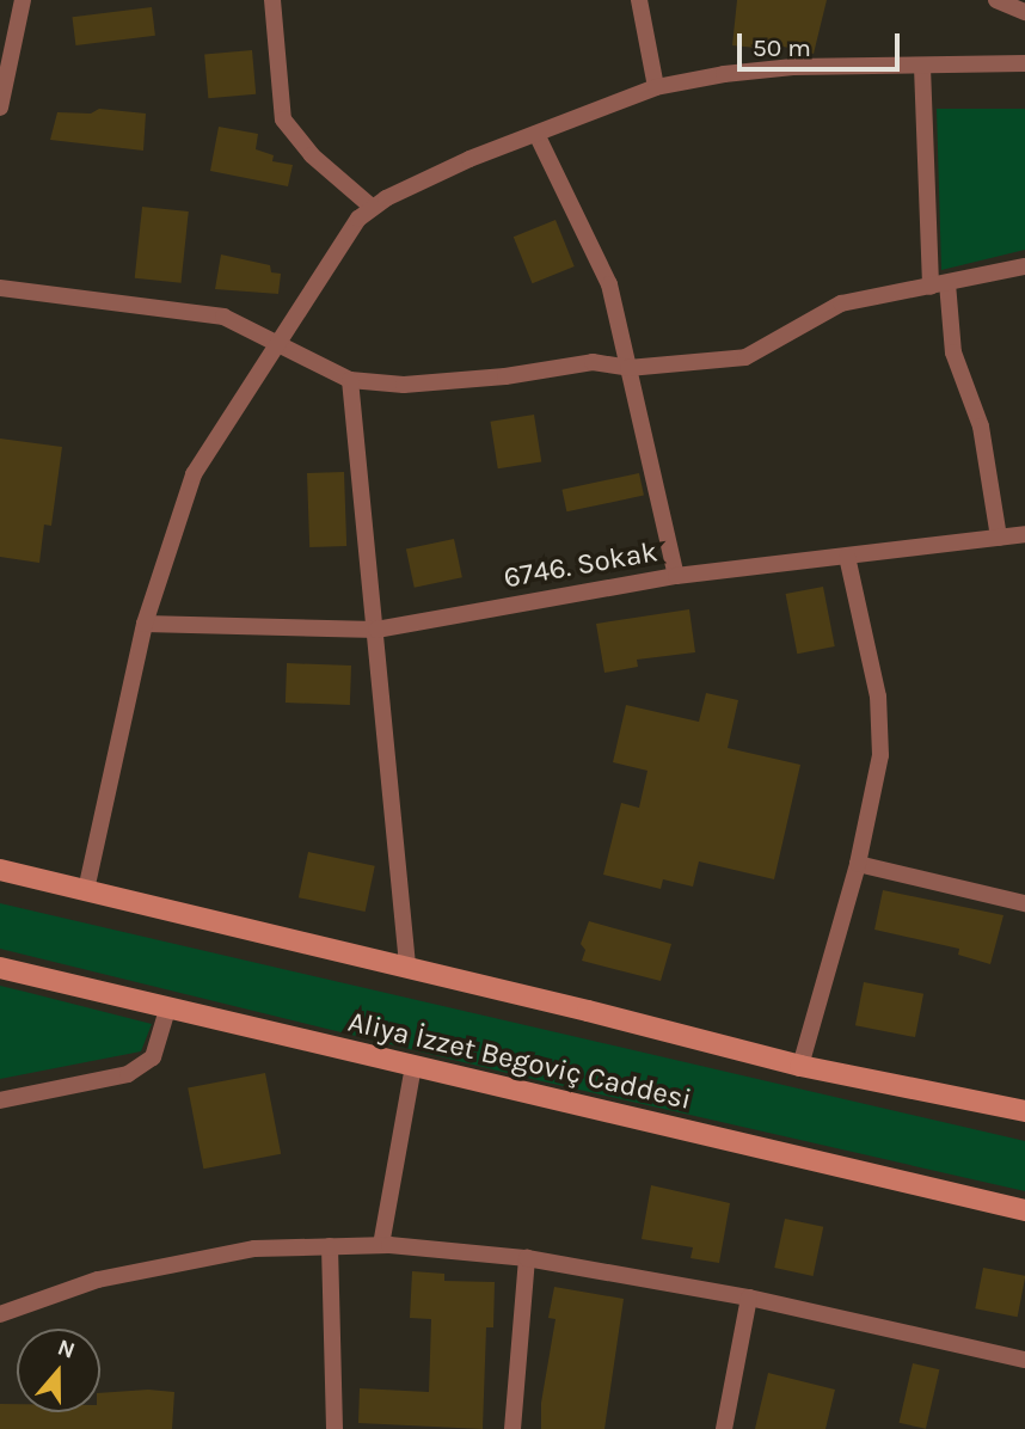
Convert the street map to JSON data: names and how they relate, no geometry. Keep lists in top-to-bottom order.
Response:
{
  "streets": {
    "main road": ["Aliya İzzet Begoviç Caddesi"],
    "street": ["6746. Sokak"]
  },
  "scale_bar": "50 m",
  "north": "top"
}
